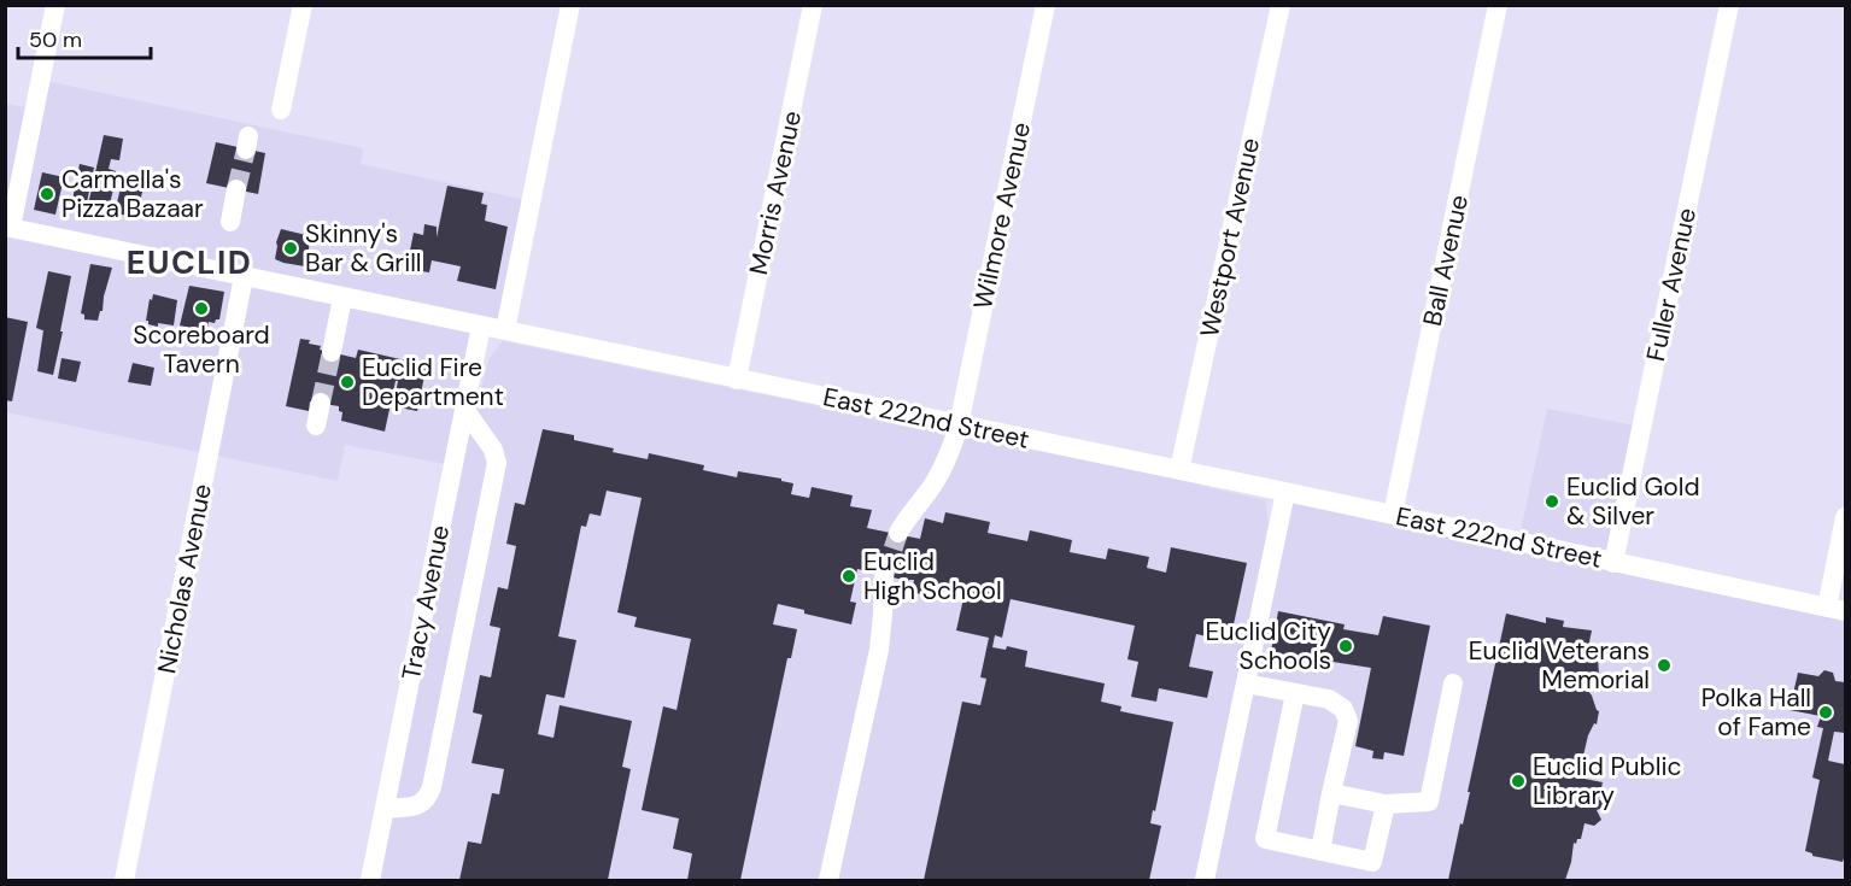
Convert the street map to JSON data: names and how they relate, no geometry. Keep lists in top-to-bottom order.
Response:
{
  "streets": {
    "street": [
      "Morris Avenue",
      "Wilmore Avenue",
      "Westport Avenue",
      "Ball Avenue",
      "Fuller Avenue",
      "East 222nd Street",
      "Nicholas Avenue",
      "Tracy Avenue"
    ]
  },
  "crossings": [
    ["Morris Avenue", "East 222nd Street"],
    ["Wilmore Avenue", "East 222nd Street"],
    ["Westport Avenue", "East 222nd Street"],
    ["Ball Avenue", "East 222nd Street"],
    ["Fuller Avenue", "East 222nd Street"],
    ["East 222nd Street", "Nicholas Avenue"],
    ["East 222nd Street", "Tracy Avenue"]
  ],
  "districts": ["EUCLID"],
  "places": [
    "Carmella's Pizza Bazaar",
    "Skinny's Bar & Grill",
    "Scoreboard Tavern",
    "Euclid Fire Department",
    "Euclid Gold & Silver",
    "Euclid High School",
    "Euclid City Schools",
    "Euclid Veterans Memorial",
    "Polka Hall of Fame",
    "Euclid Public Library"
  ],
  "scale_bar": "50 m"
}
